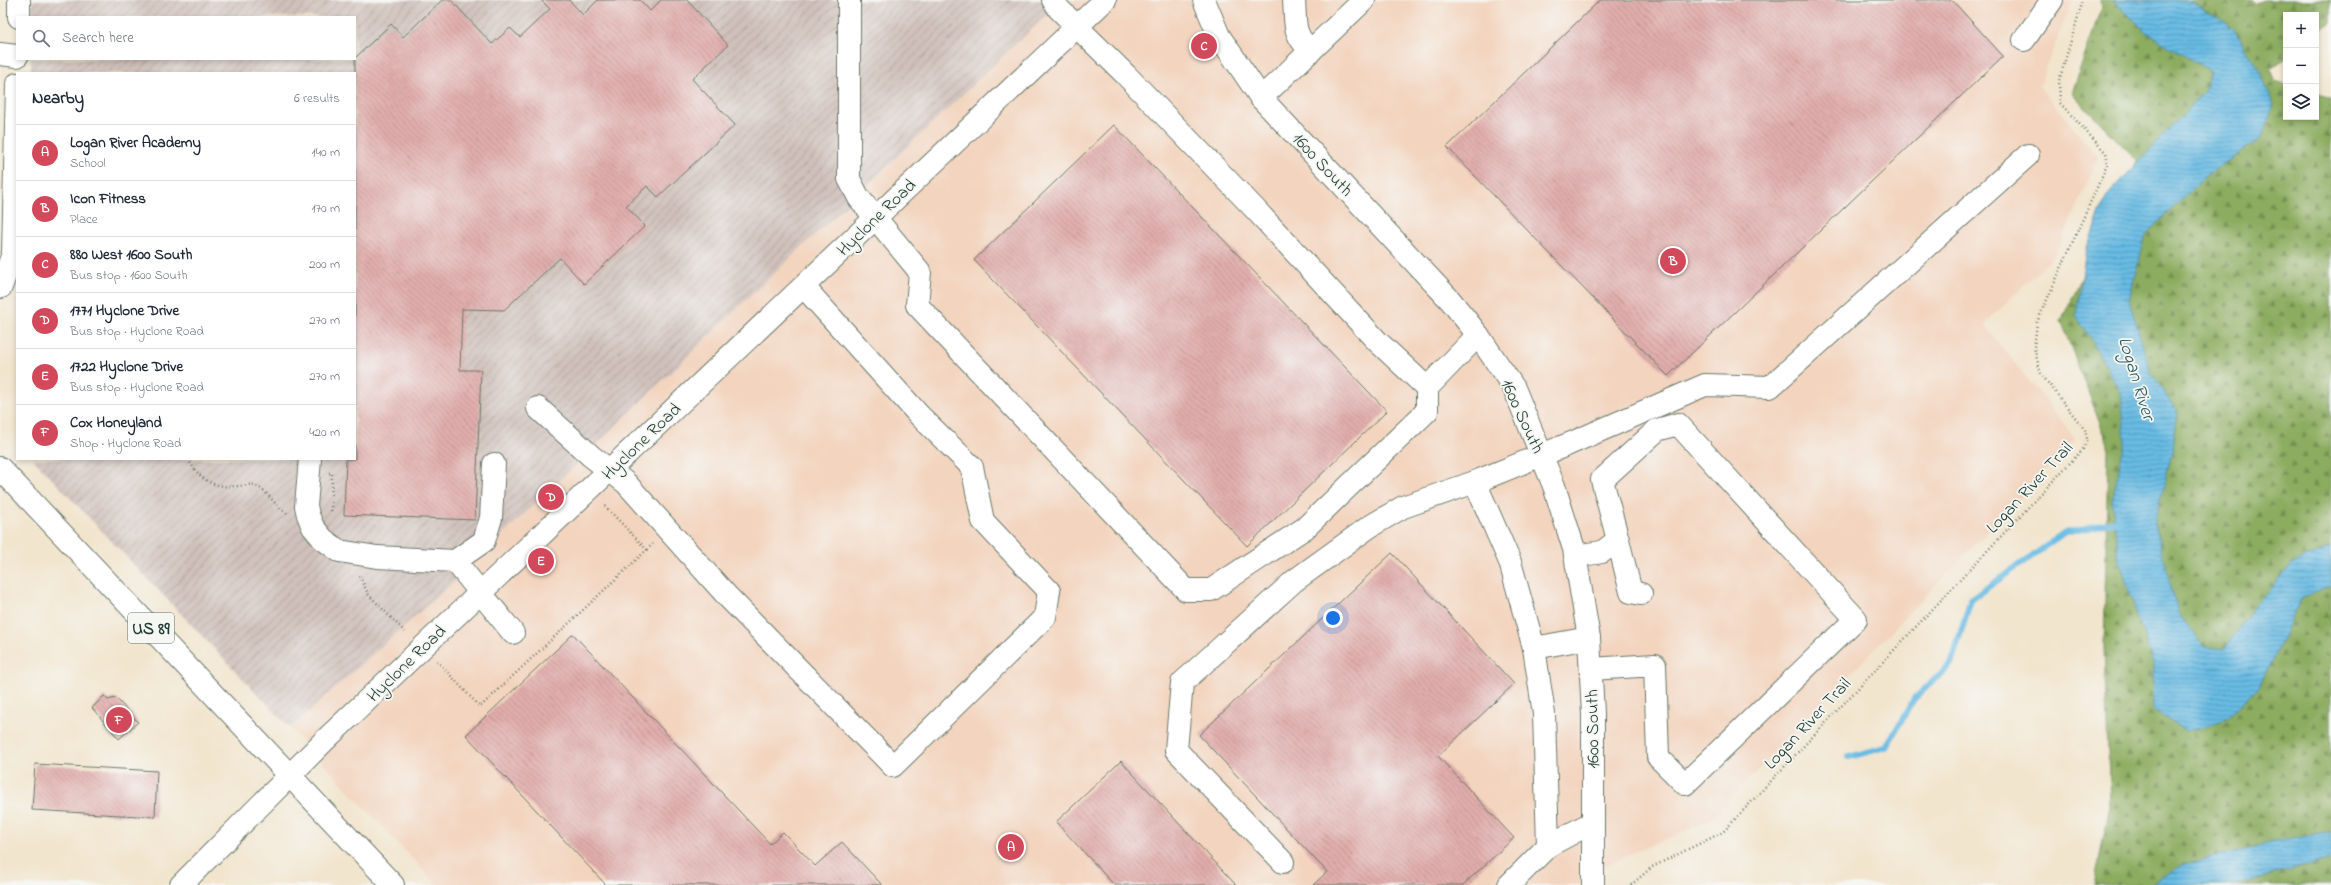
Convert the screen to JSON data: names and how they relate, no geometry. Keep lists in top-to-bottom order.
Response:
{
  "streets": {
    "main road": ["1600 South", "Hyclone Road", "US 89"],
    "path": ["Logan River Trail"]
  },
  "crossings": [
    ["Hyclone Road", "US 89"]
  ],
  "water": ["Logan River"],
  "page": {
    "map_buttons": ["+", "−"],
    "search": "Search here",
    "pins": [
      "C",
      "B",
      "D",
      "E",
      "F",
      "A"
    ],
    "heading": ["Nearby", "6 results"],
    "list": [
      {
        "mark": "A",
        "name": "Logan River Academy",
        "note": "School",
        "value": "140 m"
      },
      {
        "mark": "B",
        "name": "Icon Fitness",
        "note": "Place",
        "value": "170 m"
      },
      {
        "mark": "C",
        "name": "880 West 1600 South",
        "note": "Bus stop · 1600 South",
        "value": "200 m"
      },
      {
        "mark": "D",
        "name": "1771 Hyclone Drive",
        "note": "Bus stop · Hyclone Road",
        "value": "270 m"
      },
      {
        "mark": "E",
        "name": "1722 Hyclone Drive",
        "note": "Bus stop · Hyclone Road",
        "value": "270 m"
      },
      {
        "mark": "F",
        "name": "Cox Honeyland",
        "note": "Shop · Hyclone Road",
        "value": "420 m"
      }
    ]
  }
}
